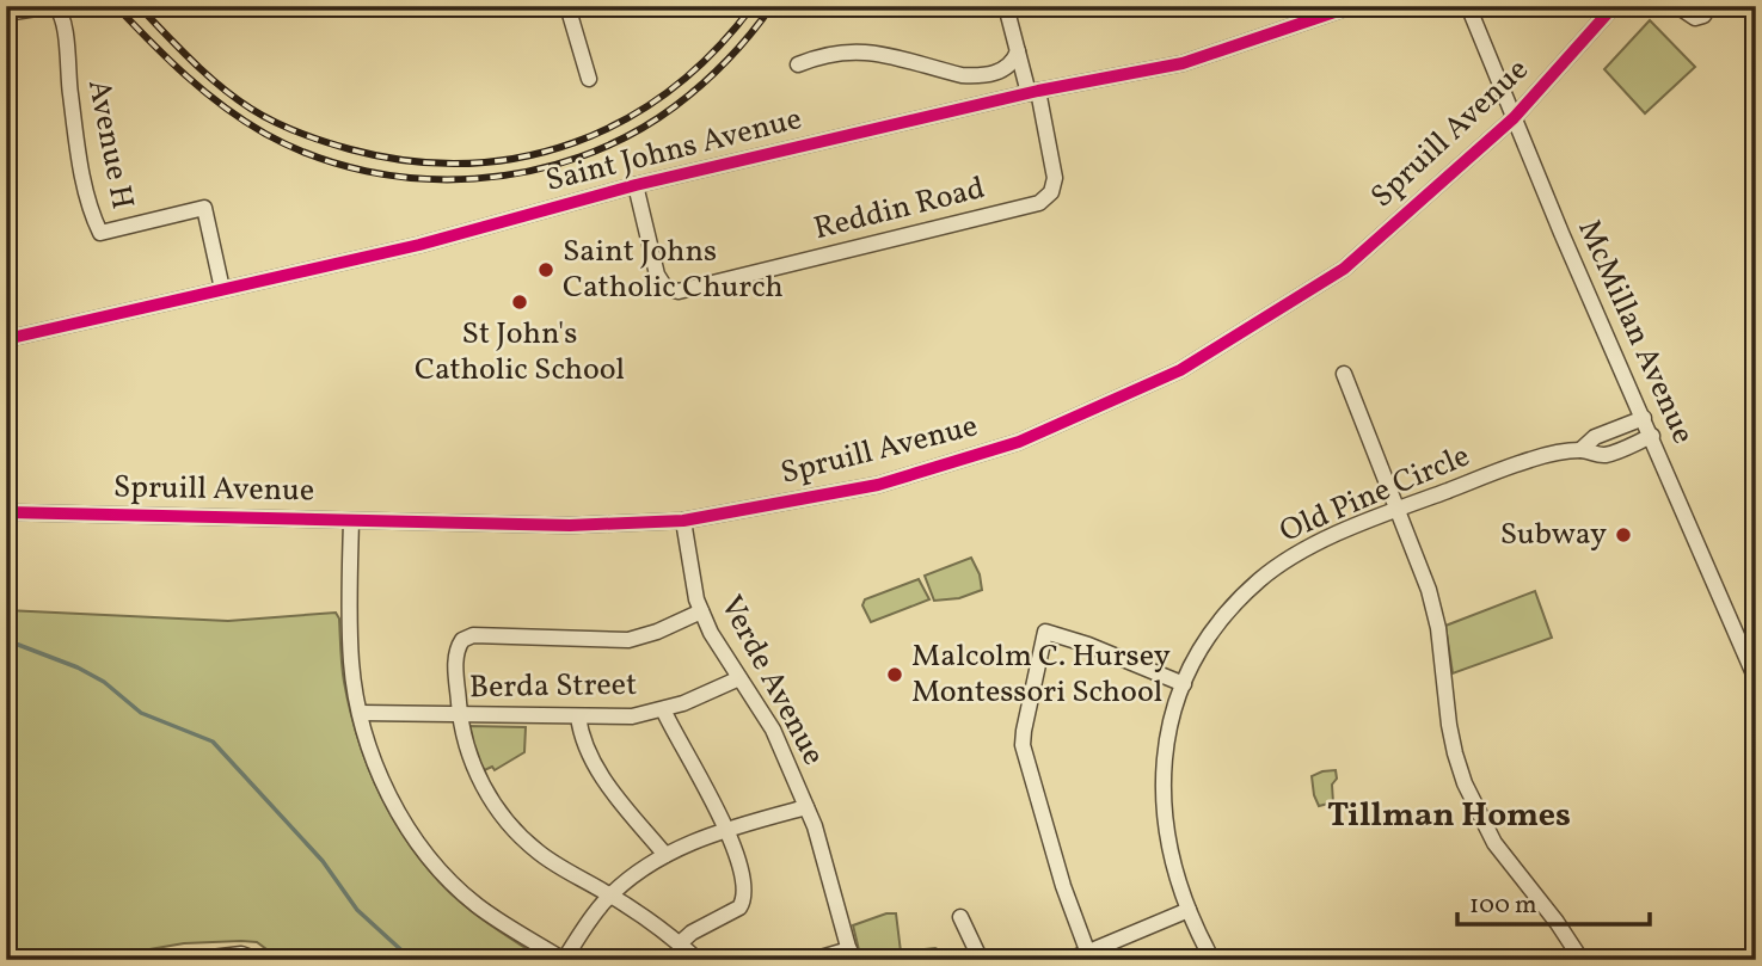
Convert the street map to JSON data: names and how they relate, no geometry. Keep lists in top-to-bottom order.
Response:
{
  "streets": {
    "street": [
      "Spruill Avenue",
      "Avenue H",
      "Saint Johns Avenue",
      "Reddin Road",
      "McMillan Avenue",
      "Old Pine Circle",
      "Verde Avenue",
      "Berda Street"
    ]
  },
  "crossings": [
    ["Spruill Avenue", "McMillan Avenue"],
    ["Spruill Avenue", "Verde Avenue"],
    ["Avenue H", "Saint Johns Avenue"],
    ["Saint Johns Avenue", "Reddin Road"],
    ["McMillan Avenue", "Old Pine Circle"],
    ["Verde Avenue", "Berda Street"]
  ],
  "districts": ["Tillman Homes"],
  "places": [
    "Saint Johns Catholic Church",
    "St John's Catholic School",
    "Subway",
    "Malcolm C. Hursey Montessori School"
  ],
  "scale_bar": "100 m"
}
